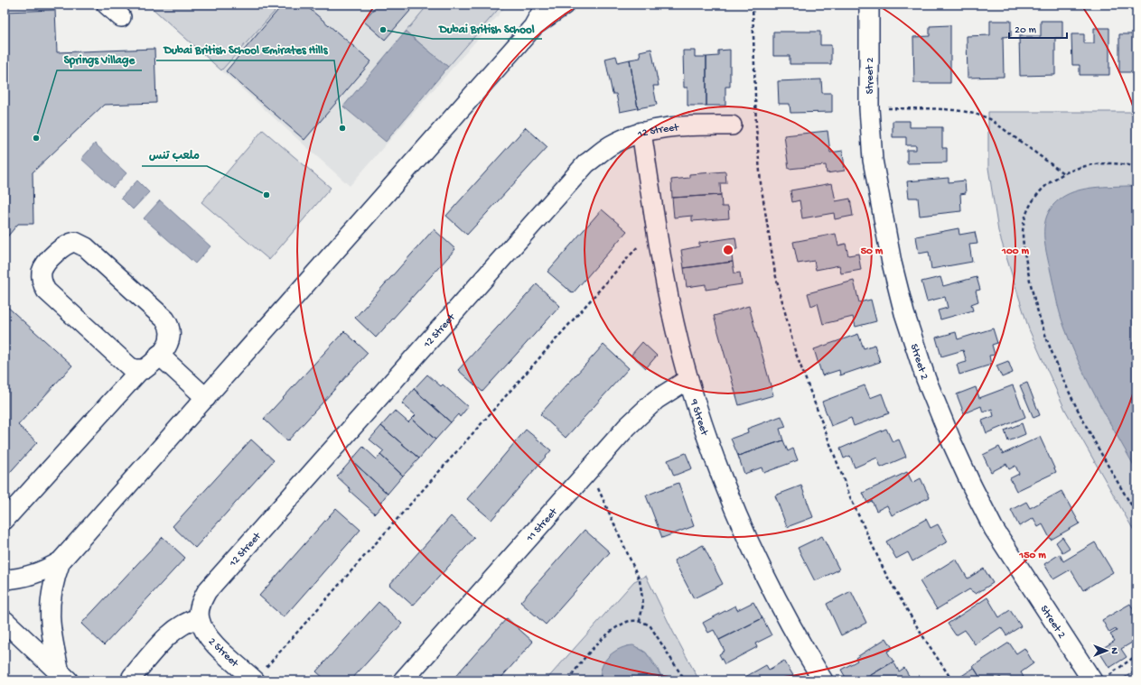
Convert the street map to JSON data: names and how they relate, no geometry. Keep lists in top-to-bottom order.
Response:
{
  "streets": {
    "street": [
      "Street 2",
      "12 Street",
      "9 Street",
      "11 Street",
      "2 Street"
    ]
  },
  "crossings": [
    ["12 Street", "9 Street"],
    ["12 Street", "2 Street"],
    ["9 Street", "11 Street"]
  ],
  "places": [
    "Dubai British School",
    "Dubai British School Emirates Hills",
    "Springs Village",
    "ملعب تنس"
  ],
  "scale_bar": "20 m",
  "north": "right",
  "rings": ["50 m", "100 m", "150 m"]
}
